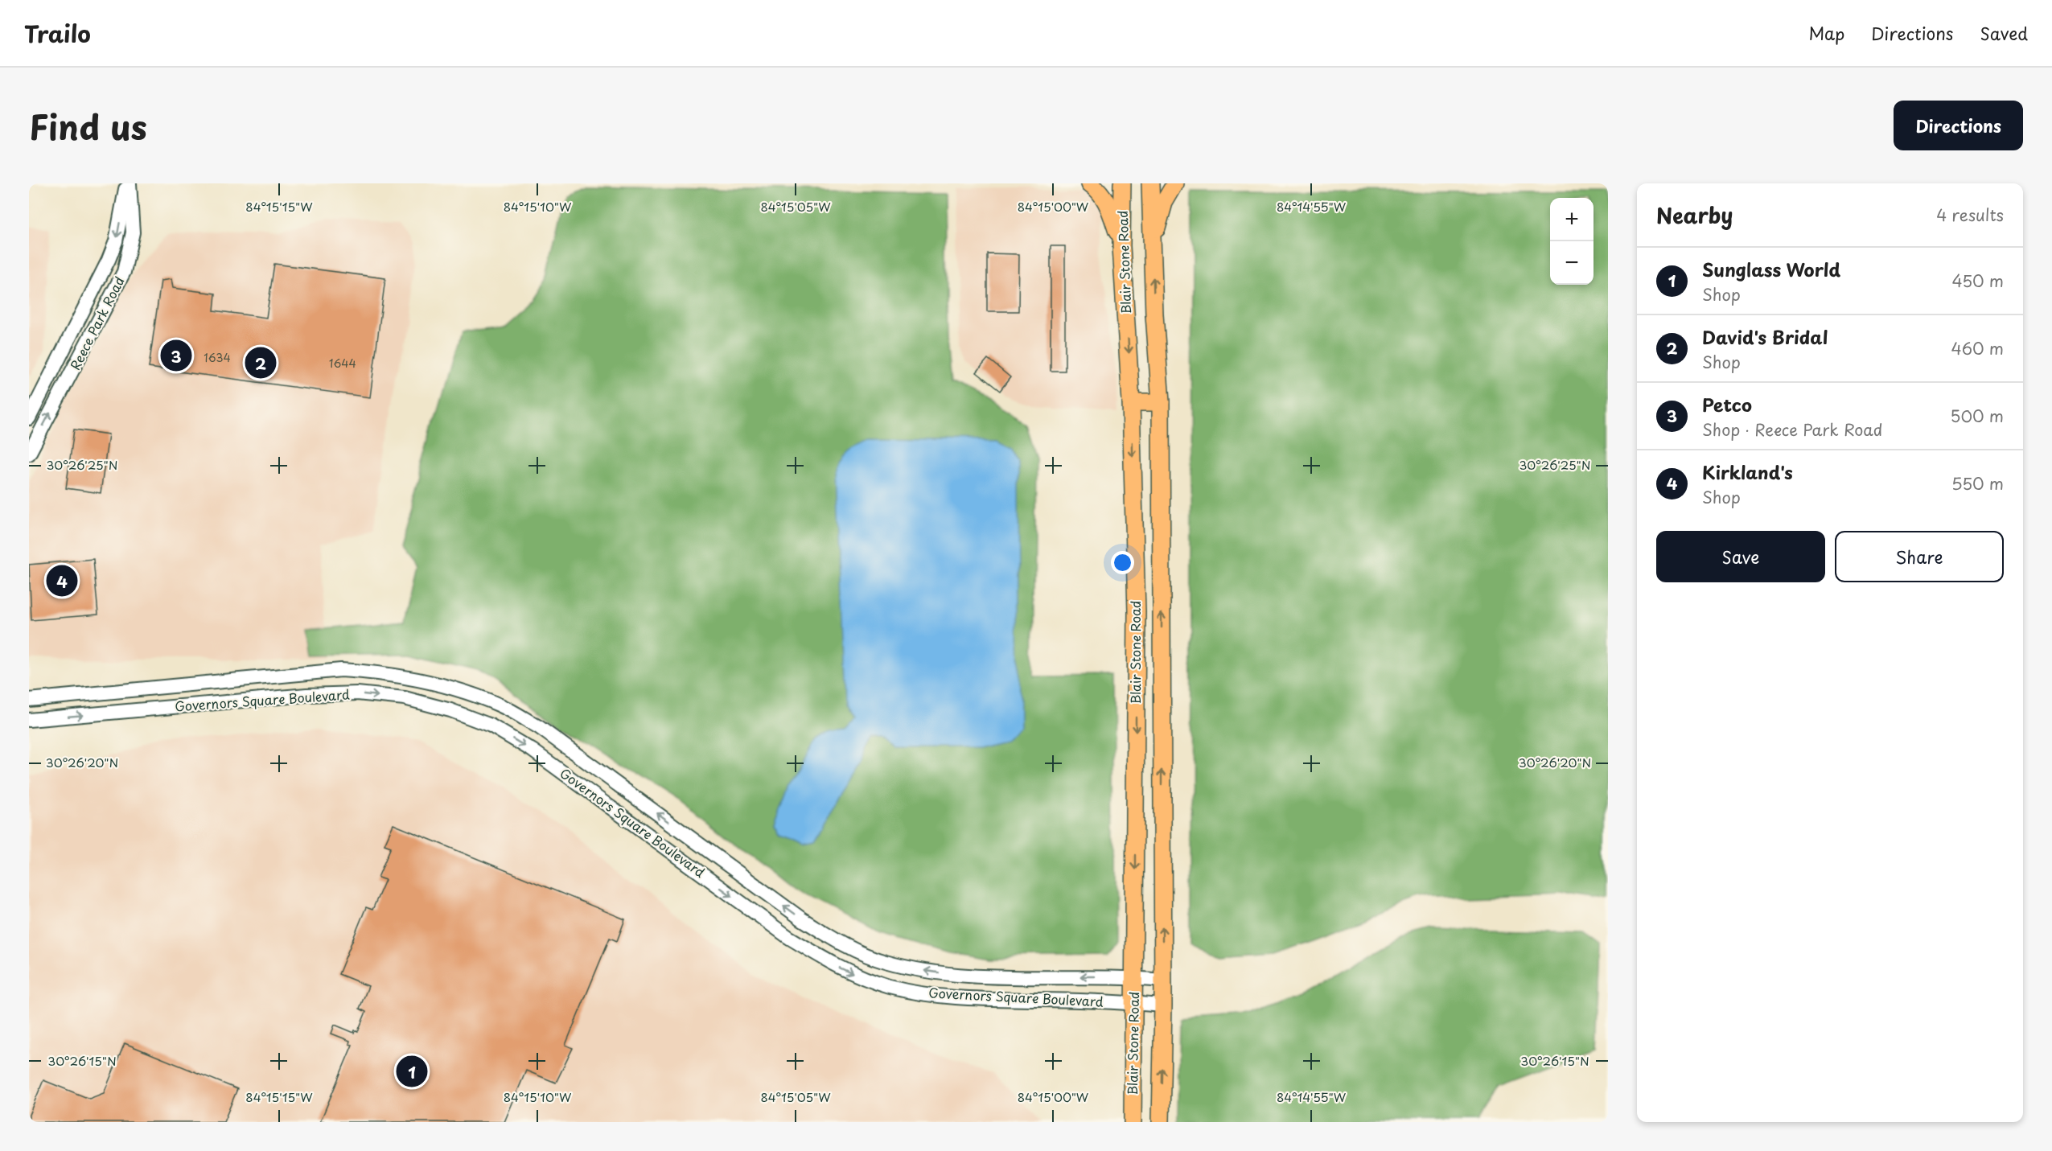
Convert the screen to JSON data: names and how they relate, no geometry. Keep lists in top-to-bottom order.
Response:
{
  "streets": {
    "main road": ["Blair Stone Road"],
    "street": ["Reece Park Road", "Governors Square Boulevard"]
  },
  "crossings": [
    ["Blair Stone Road", "Governors Square Boulevard"]
  ],
  "house_numbers": ["1634", "1644"],
  "page": {
    "header": "Trailo",
    "nav": ["Map", "Directions", "Saved"],
    "title": "Find us",
    "buttons": [
      "Directions",
      ["Save", "Share"]
    ],
    "heading": ["Nearby", "4 results"],
    "map_buttons": ["+", "−"],
    "list": [
      {
        "mark": "1",
        "name": "Sunglass World",
        "note": "Shop",
        "value": "450 m"
      },
      {
        "mark": "2",
        "name": "David's Bridal",
        "note": "Shop",
        "value": "460 m"
      },
      {
        "mark": "3",
        "name": "Petco",
        "note": "Shop · Reece Park Road",
        "value": "500 m"
      },
      {
        "mark": "4",
        "name": "Kirkland's",
        "note": "Shop",
        "value": "550 m"
      }
    ],
    "pins": [
      "3",
      "2",
      "4",
      "1"
    ]
  },
  "coordinates": [
    "84°15'15\"W",
    "84°15'10\"W",
    "84°15'05\"W",
    "84°15'00\"W",
    "84°14'55\"W",
    "30°26'25\"N",
    "30°26'20\"N",
    "30°26'15\"N"
  ]
}
